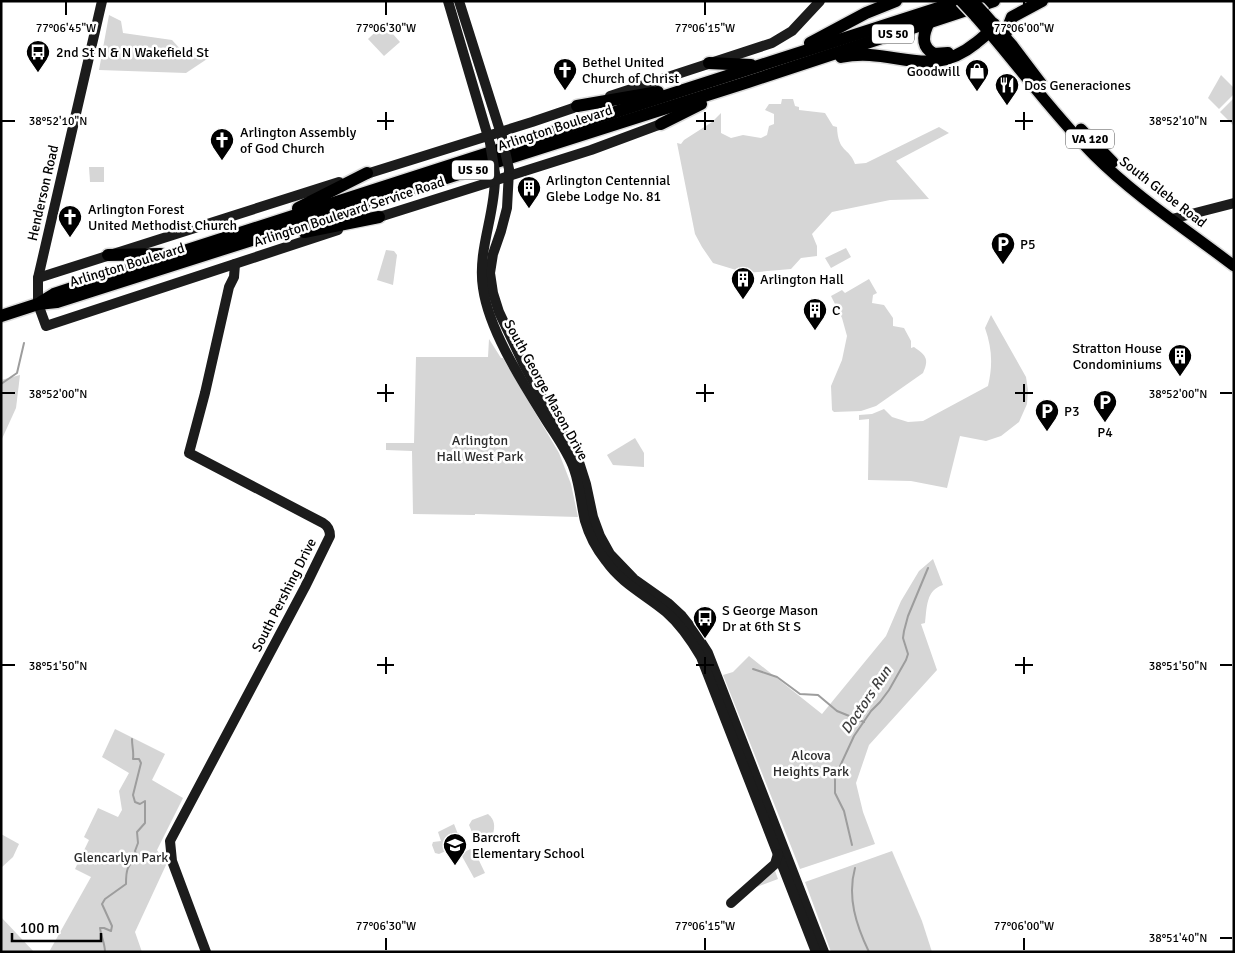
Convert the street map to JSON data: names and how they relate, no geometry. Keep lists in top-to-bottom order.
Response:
{
  "streets": {
    "highway": ["US 50", "Arlington Boulevard"],
    "main road": [
      "VA 120",
      "South Glebe Road",
      "Henderson Road",
      "Arlington Boulevard Service Road",
      "South George Mason Drive",
      "South Pershing Drive"
    ]
  },
  "crossings": [
    ["Arlington Boulevard", "South Glebe Road"],
    ["Arlington Boulevard", "Henderson Road"],
    ["Arlington Boulevard", "Arlington Boulevard Service Road"],
    ["Henderson Road", "Arlington Boulevard Service Road"],
    ["Arlington Boulevard Service Road", "South George Mason Drive"],
    ["Arlington Boulevard Service Road", "South Pershing Drive"]
  ],
  "water": ["Doctors Run"],
  "parks": ["Arlington Hall West Park", "Alcova Heights Park", "Glencarlyn Park"],
  "places": {
    "bus stop": ["2nd St N & N Wakefield St", "S George Mason Dr at 6th St S"],
    "church": ["Bethel United Church of Christ", "Arlington Assembly of God Church", "Arlington Forest United Methodist Church"],
    "shop": ["Goodwill"],
    "restaurant": ["Dos Generaciones"],
    "building": [
      "Arlington Centennial Glebe Lodge No. 81",
      "Arlington Hall",
      "C",
      "Stratton House Condominiums"
    ],
    "parking": ["P5", "P4", "P3"],
    "school or university": ["Barcroft Elementary School"]
  },
  "scale_bar": "100 m",
  "coordinates": [
    "77°06'45\"W",
    "77°06'30\"W",
    "77°06'15\"W",
    "77°06'00\"W",
    "38°52'10\"N",
    "38°52'00\"N",
    "38°51'50\"N",
    "38°51'40\"N"
  ]
}
